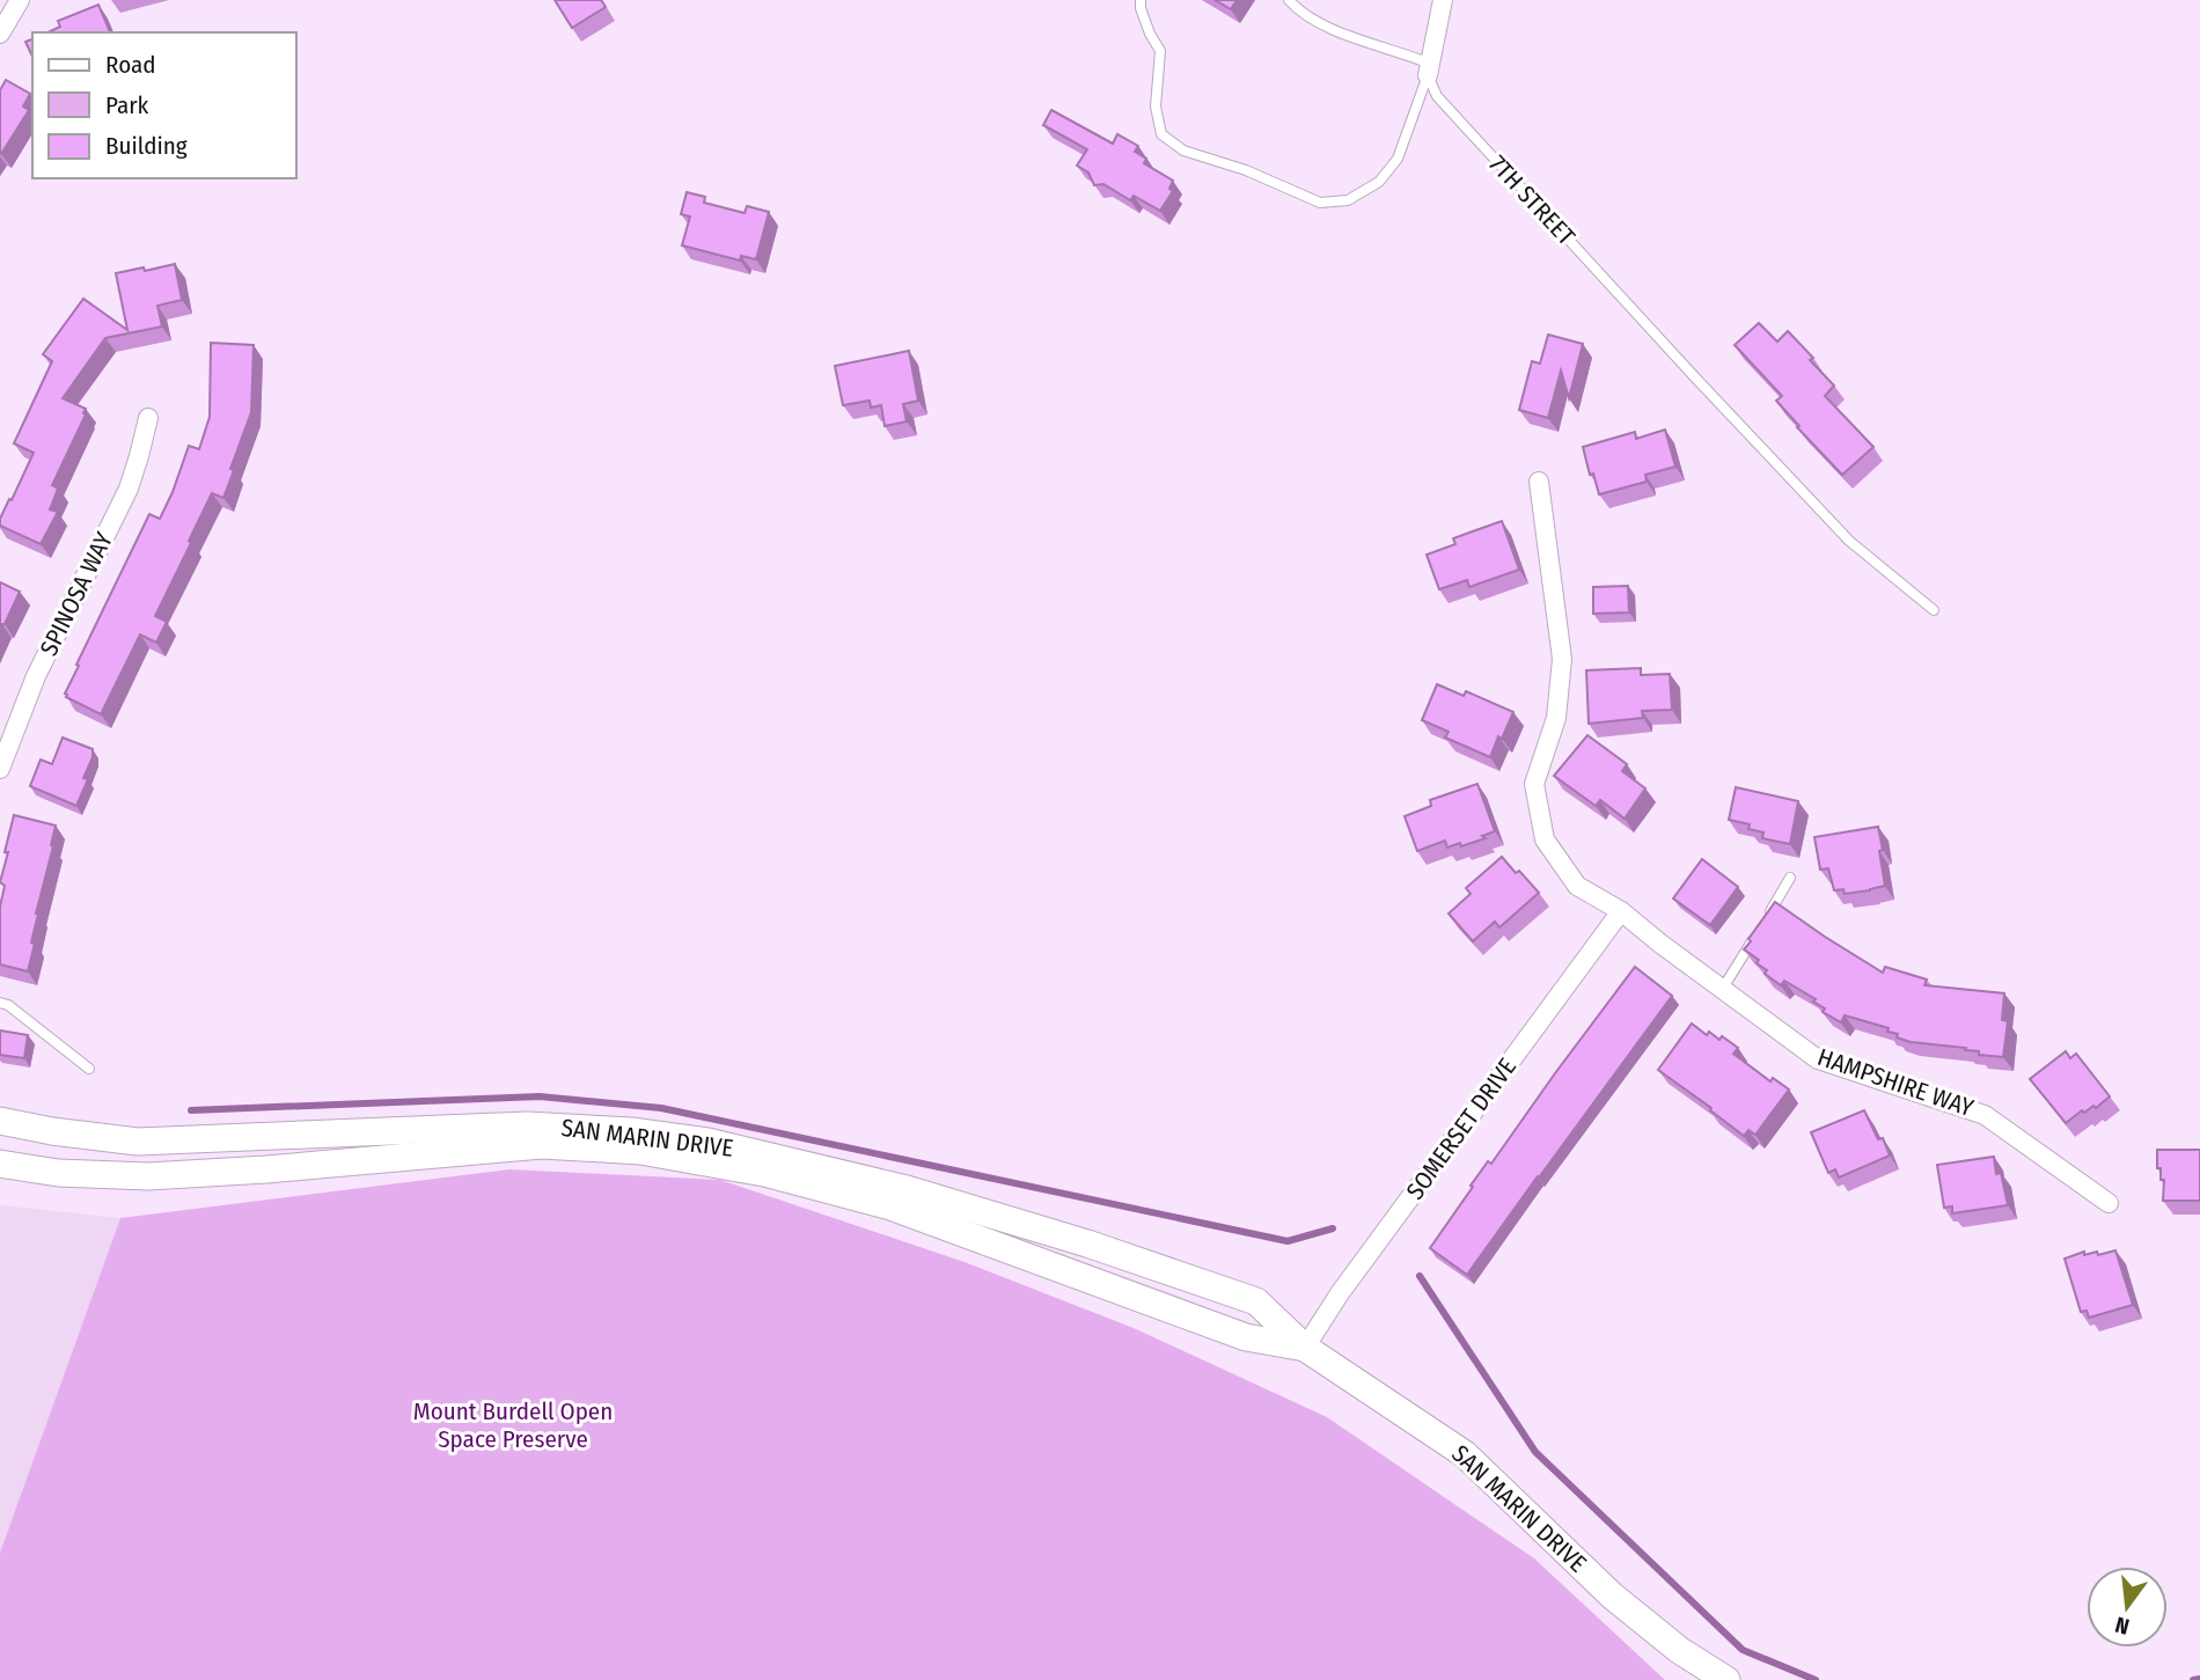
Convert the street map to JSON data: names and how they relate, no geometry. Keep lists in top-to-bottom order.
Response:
{
  "streets": {
    "main road": ["SAN MARIN DRIVE"],
    "street": ["SPINOSA WAY", "HAMPSHIRE WAY", "SOMERSET DRIVE"],
    "lane": ["7TH STREET"]
  },
  "crossings": [
    ["HAMPSHIRE WAY", "SOMERSET DRIVE"],
    ["SOMERSET DRIVE", "SAN MARIN DRIVE"]
  ],
  "parks": ["Mount Burdell Open Space Preserve"],
  "legend": ["Road", "Park", "Building"],
  "north": "bottom"
}
